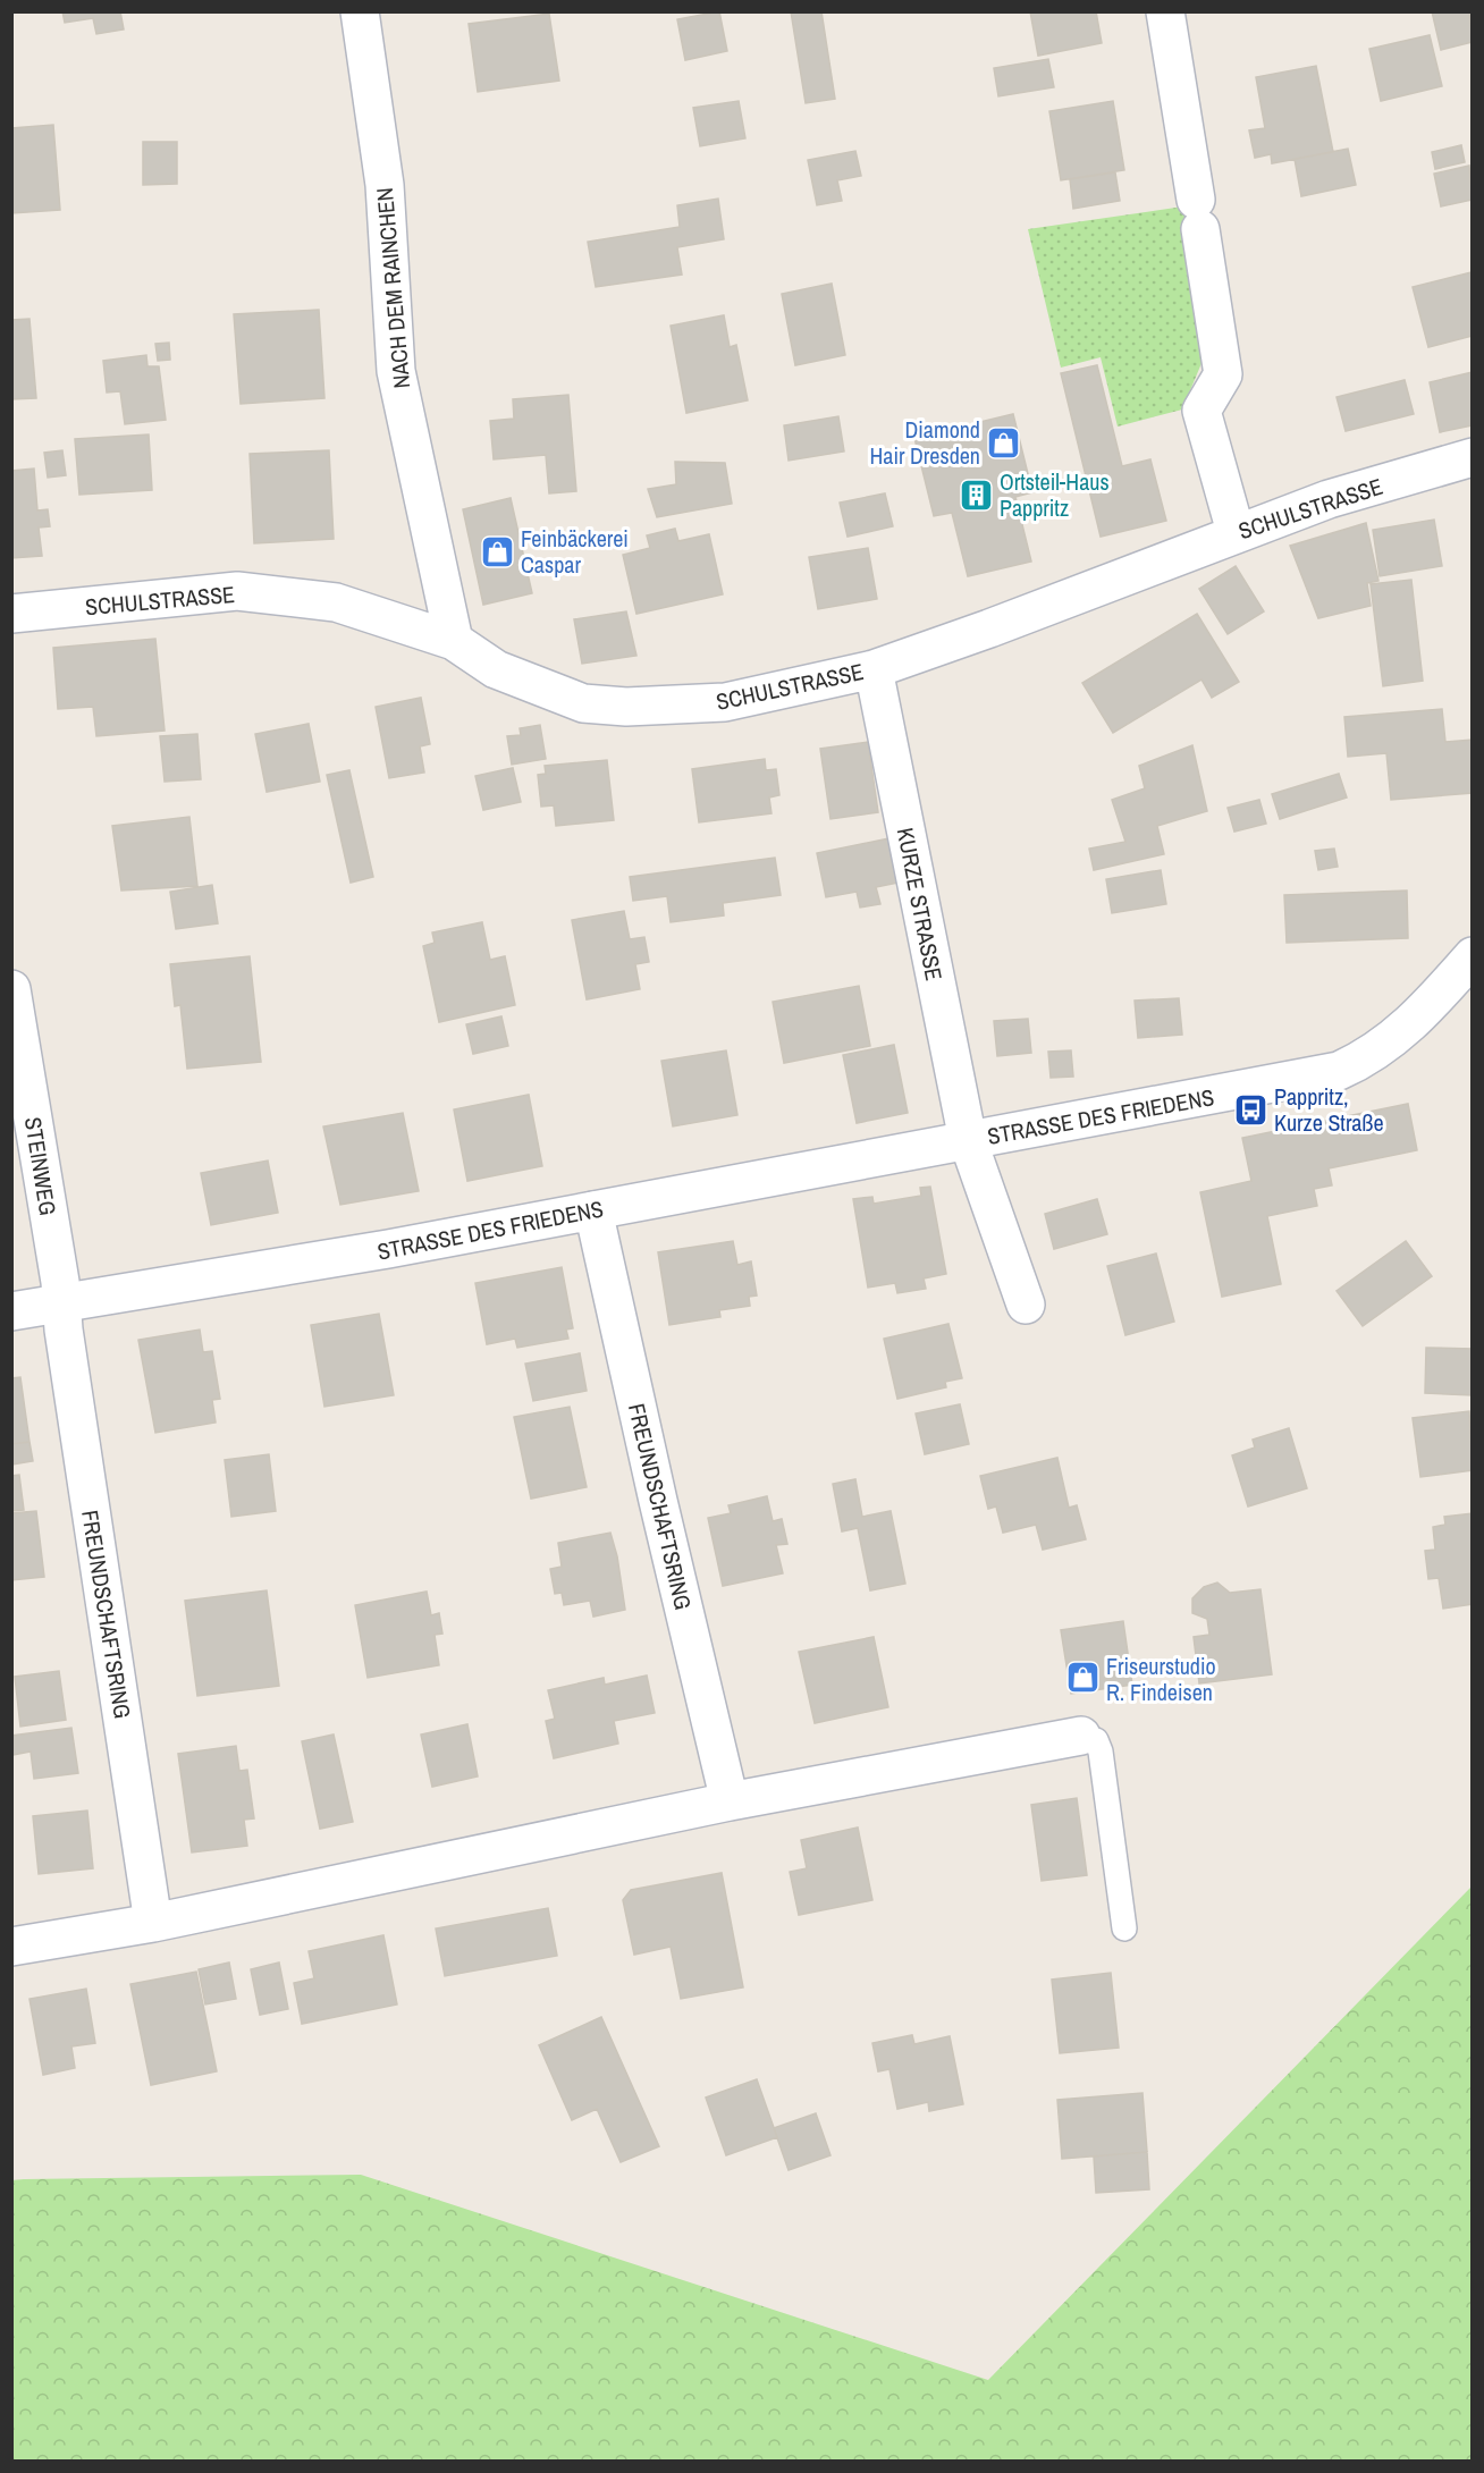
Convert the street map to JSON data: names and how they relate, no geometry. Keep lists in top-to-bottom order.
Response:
{
  "streets": {
    "street": [
      "NACH DEM RAINCHEN",
      "SCHULSTRASSE",
      "KURZE STRASSE",
      "STRASSE DES FRIEDENS",
      "STEINWEG",
      "FREUNDSCHAFTSRING"
    ]
  },
  "crossings": [
    ["NACH DEM RAINCHEN", "SCHULSTRASSE"],
    ["SCHULSTRASSE", "KURZE STRASSE"],
    ["KURZE STRASSE", "STRASSE DES FRIEDENS"],
    ["STRASSE DES FRIEDENS", "STEINWEG"],
    ["STRASSE DES FRIEDENS", "FREUNDSCHAFTSRING"],
    ["STEINWEG", "FREUNDSCHAFTSRING"]
  ],
  "places": {
    "shop": ["Diamond Hair Dresden", "Feinbäckerei Caspar", "Friseurstudio R. Findeisen"],
    "building": ["Ortsteil-Haus Pappritz"],
    "bus stop": ["Pappritz, Kurze Straße"]
  }
}
